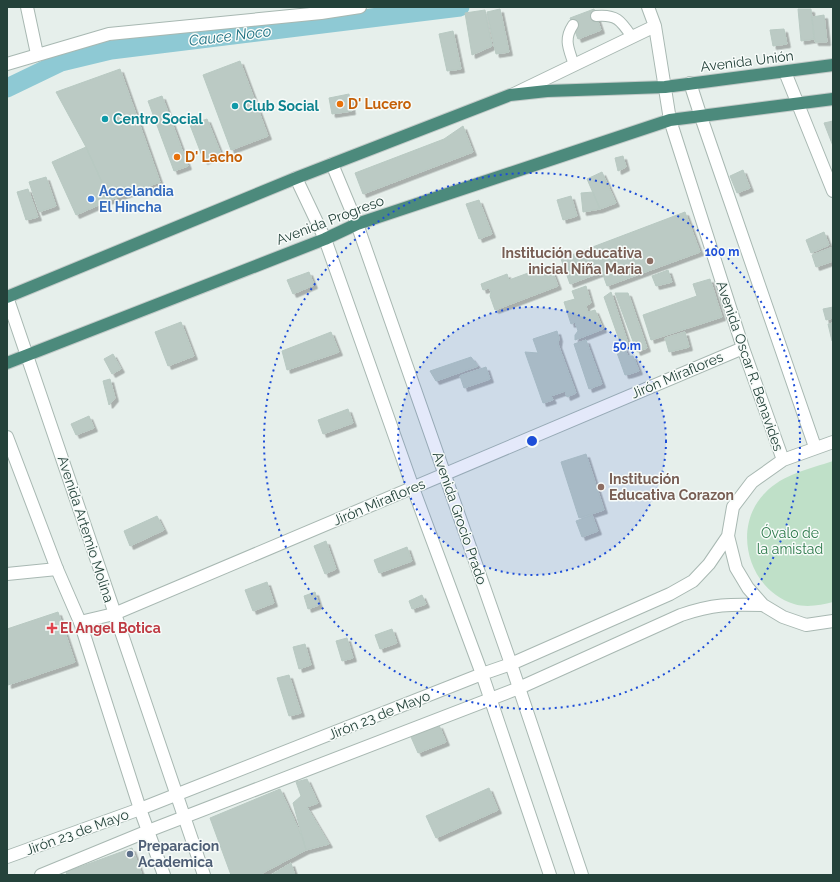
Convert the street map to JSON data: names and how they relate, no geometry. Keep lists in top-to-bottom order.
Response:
{
  "streets": {
    "highway": ["Avenida Unión", "Avenida Progreso"],
    "street": [
      "Avenida Oscar R. Benavides",
      "Jirón Miraflores",
      "Avenida Grocio Prado",
      "Avenida Artemio Molina",
      "Jirón 23 de Mayo"
    ]
  },
  "crossings": [
    ["Avenida Unión", "Avenida Oscar R. Benavides"],
    ["Avenida Progreso", "Avenida Oscar R. Benavides"],
    ["Avenida Progreso", "Avenida Grocio Prado"],
    ["Avenida Progreso", "Avenida Artemio Molina"],
    ["Avenida Oscar R. Benavides", "Jirón Miraflores"],
    ["Jirón Miraflores", "Avenida Grocio Prado"],
    ["Jirón Miraflores", "Avenida Artemio Molina"],
    ["Avenida Grocio Prado", "Jirón 23 de Mayo"],
    ["Avenida Artemio Molina", "Jirón 23 de Mayo"]
  ],
  "water": ["Cauce Noco"],
  "parks": ["Óvalo de la amistad"],
  "places": {
    "other": [
      "D' Lucero",
      "Club Social",
      "Centro Social",
      "D' Lacho",
      "Accelandia El Hincha",
      "Institución educativa inicial Niña Maria",
      "Institución Educativa Corazon",
      "Preparacion Academica"
    ],
    "health": ["El Angel Botica"]
  },
  "rings": ["100 m", "50 m"]
}
